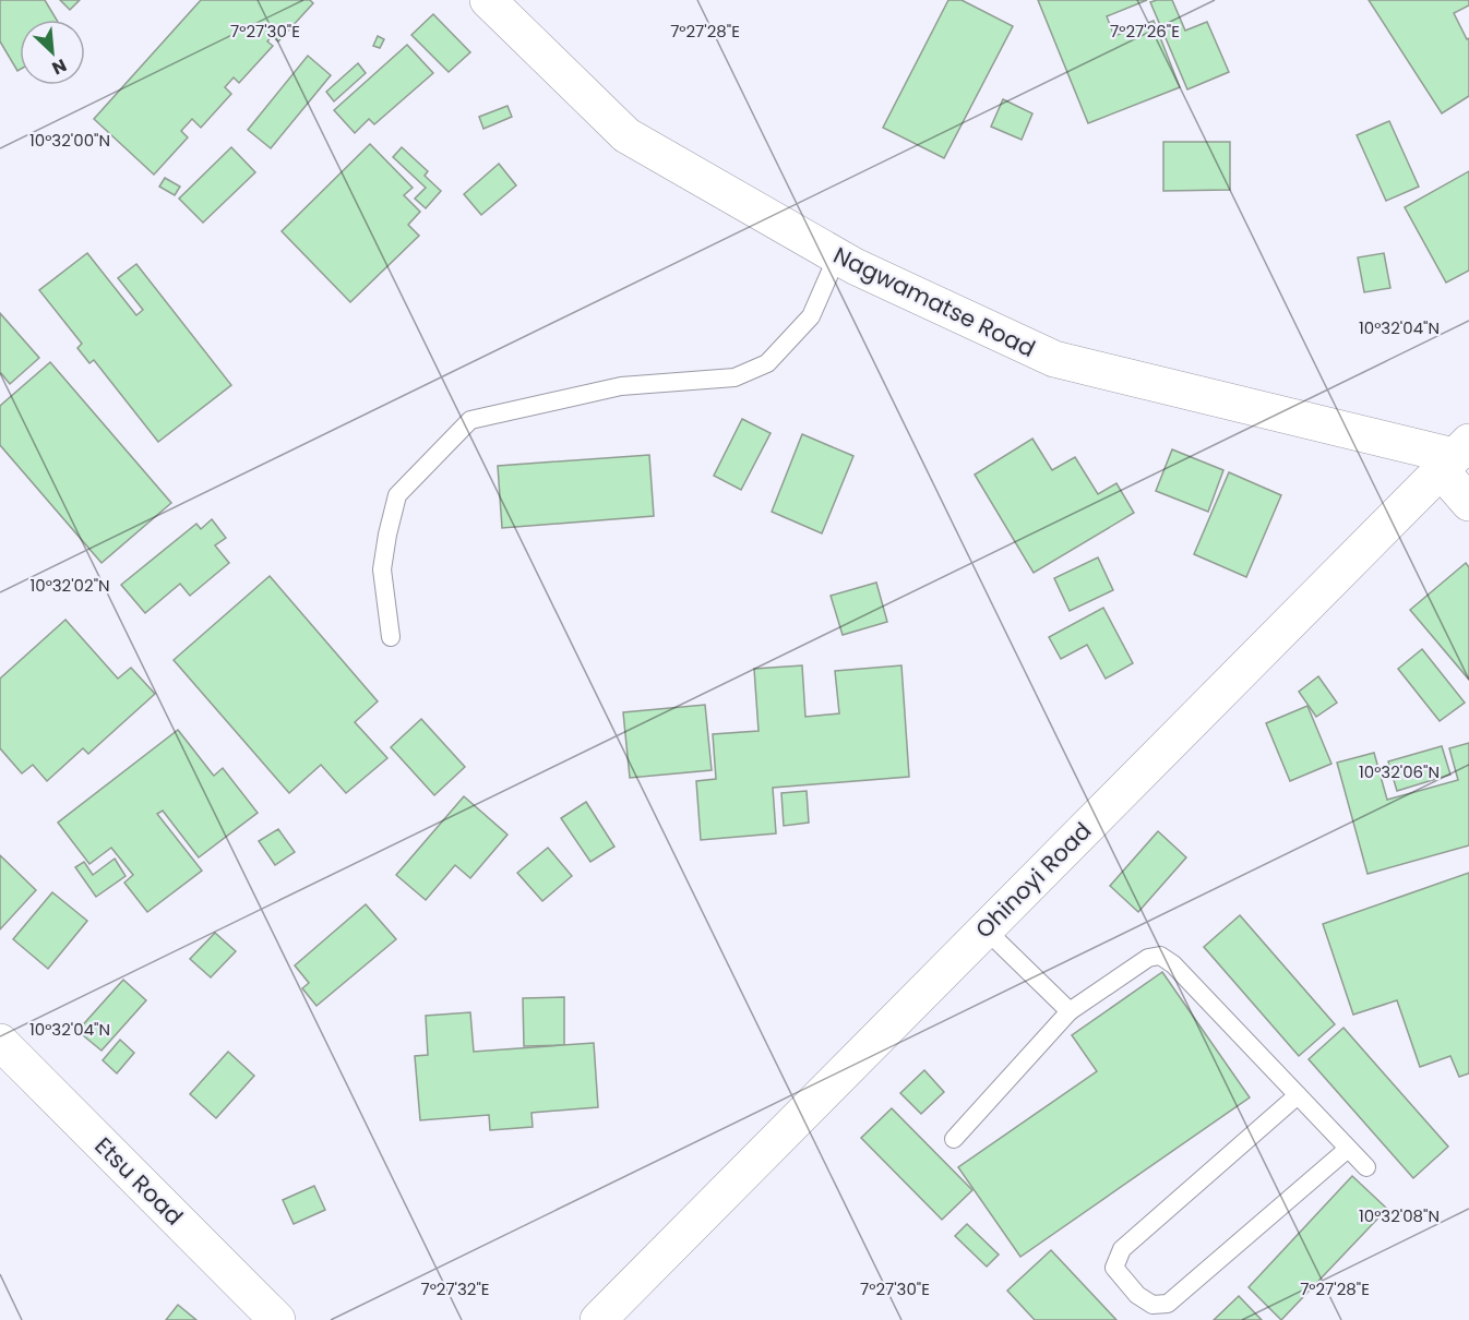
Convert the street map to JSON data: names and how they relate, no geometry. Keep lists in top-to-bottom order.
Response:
{
  "streets": {
    "street": ["Nagwamatse Road", "Ohinoyi Road", "Etsu Road"]
  },
  "crossings": [
    ["Nagwamatse Road", "Ohinoyi Road"]
  ],
  "north": "bottom right",
  "coordinates": [
    "7°27'28\"E",
    "7°27'26\"E",
    "7°27'30\"E",
    "10°32'00\"N",
    "10°32'04\"N",
    "10°32'02\"N",
    "10°32'06\"N",
    "10°32'08\"N",
    "7°27'32\"E"
  ]
}
